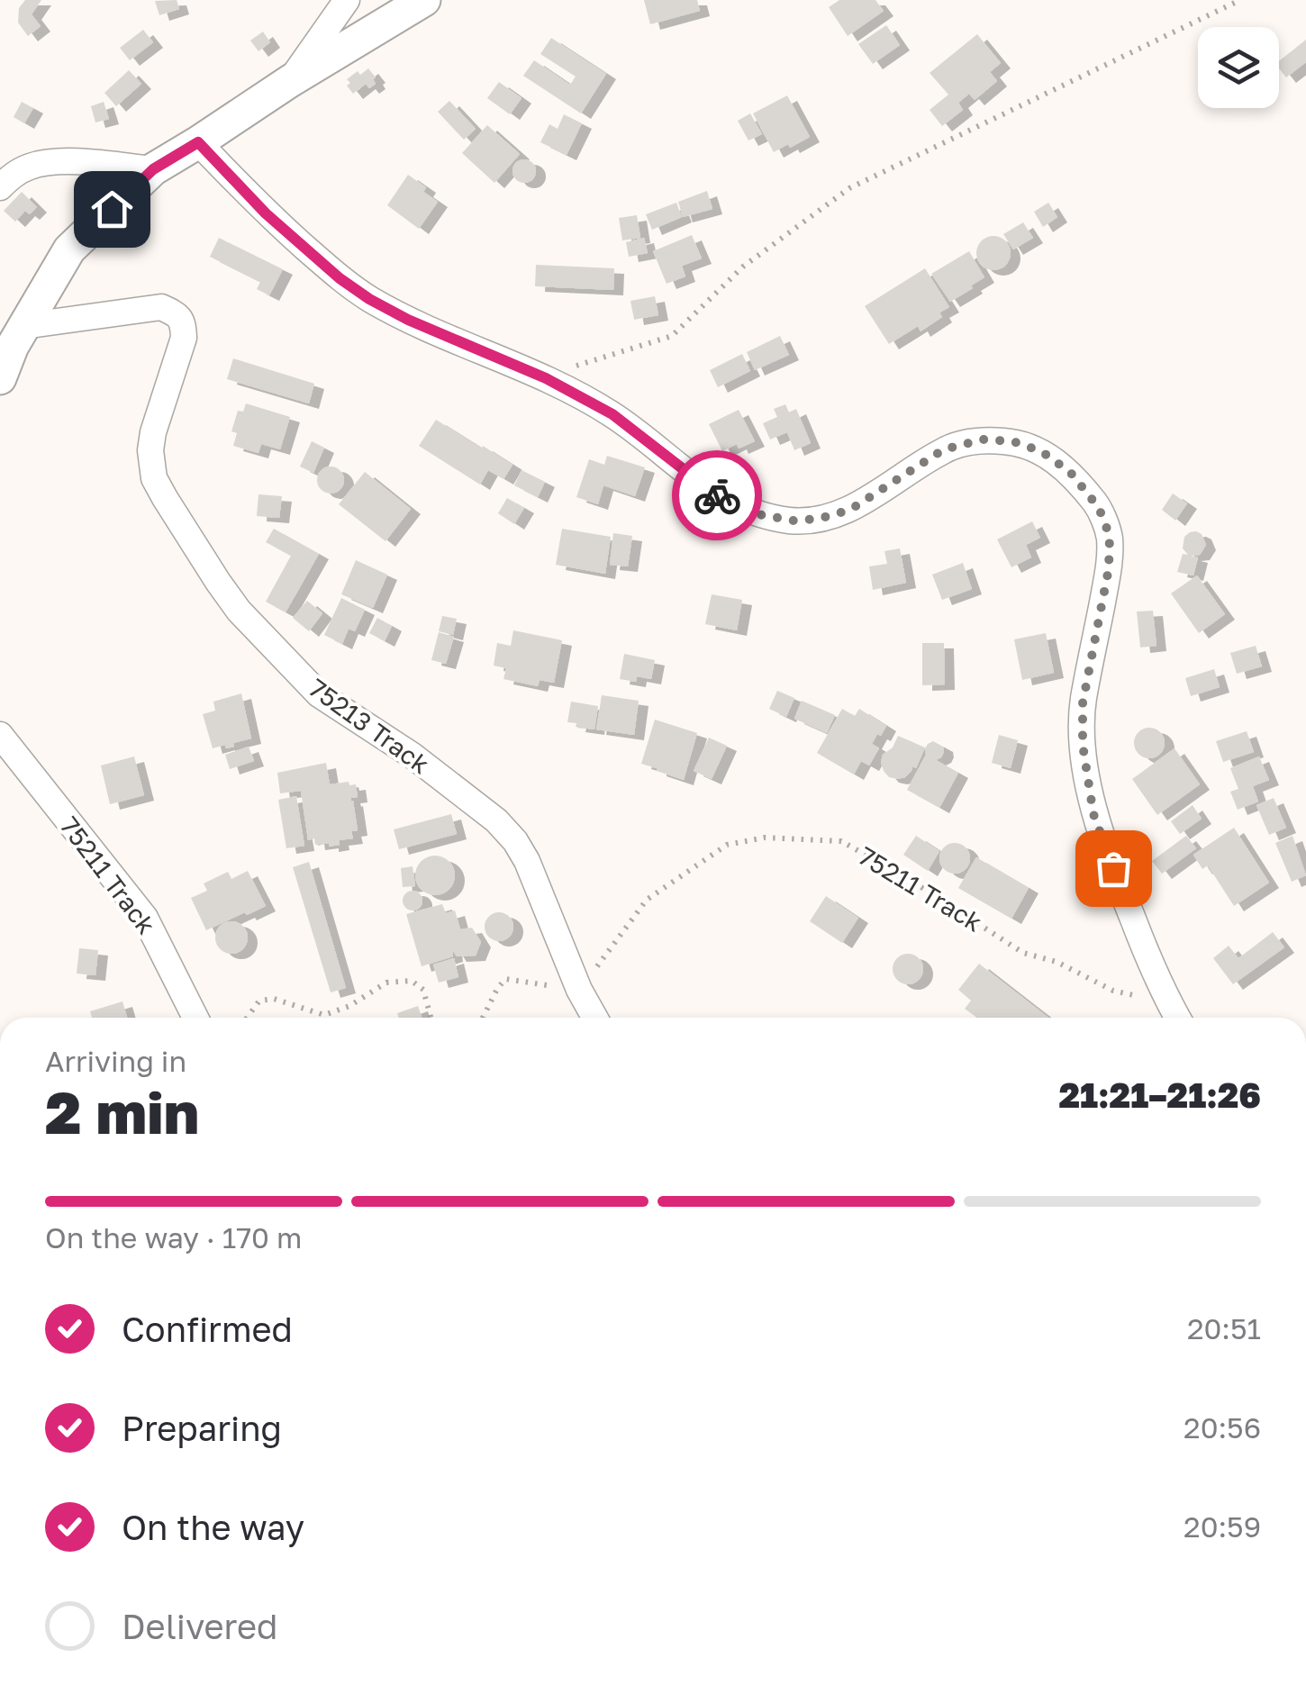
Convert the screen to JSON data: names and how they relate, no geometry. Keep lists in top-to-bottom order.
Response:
{
  "streets": {
    "street": ["75213 Track", "75211 Track"]
  },
  "crossings": [
    ["75213 Track", "75211 Track"]
  ],
  "page": {
    "heading": ["2 min", "Arriving in", "21:21–21:26"],
    "bar": "On the way · 170 m",
    "list": [
      ["Confirmed", "20:51"],
      ["Preparing", "20:56"],
      ["On the way", "20:59"],
      "Delivered"
    ]
  }
}
